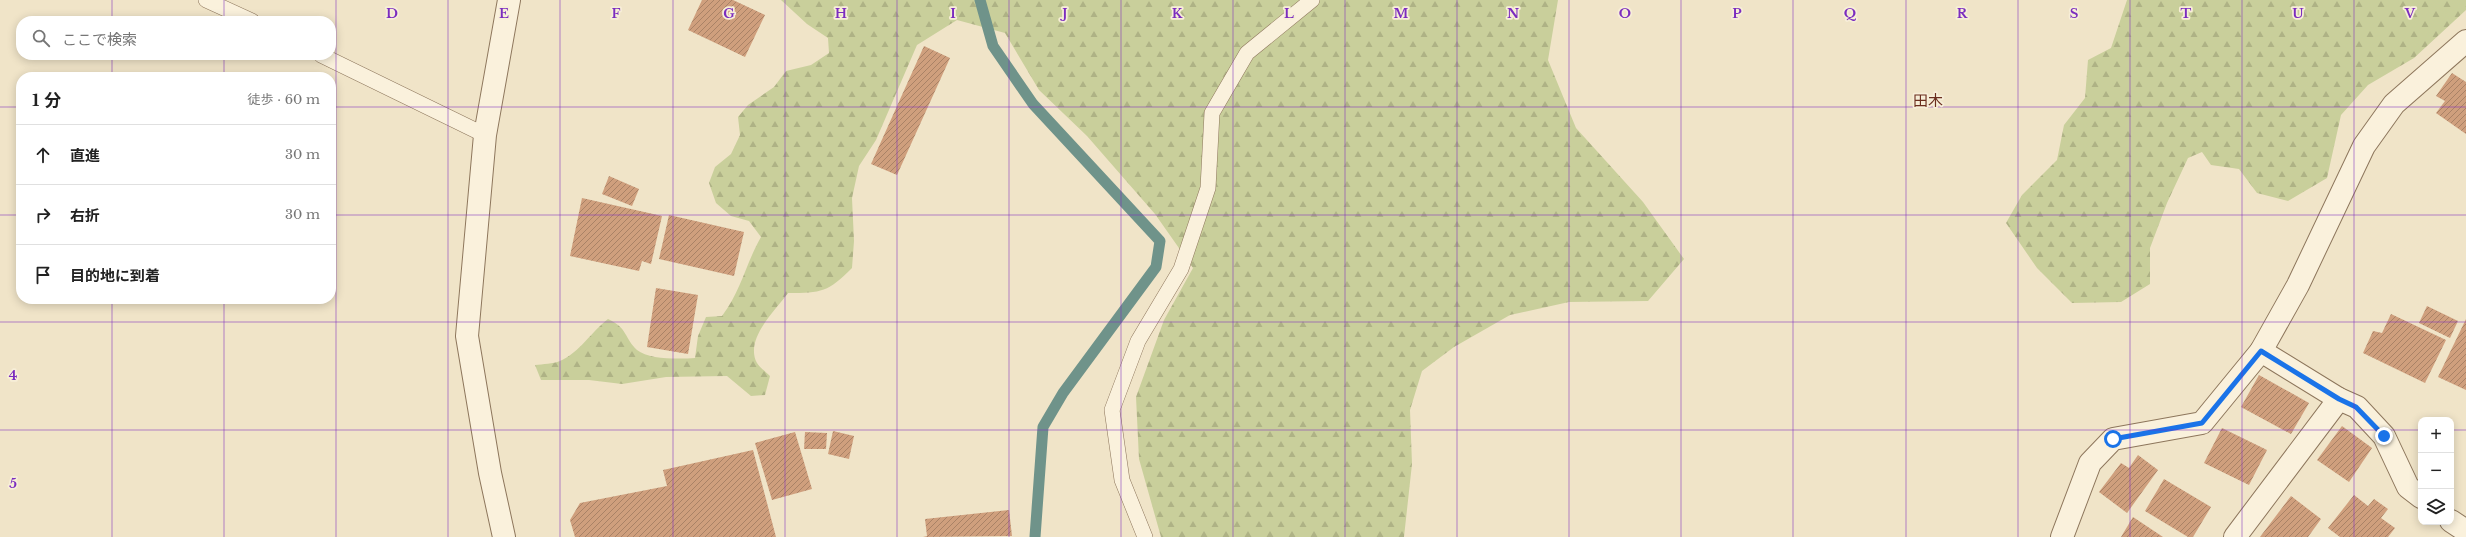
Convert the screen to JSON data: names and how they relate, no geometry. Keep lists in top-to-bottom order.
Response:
{
  "districts": ["田木"],
  "page": {
    "search": "ここで検索",
    "heading": ["1 分", "徒歩 · 60 m"],
    "list": [
      ["直進", "30 m"],
      ["右折", "30 m"],
      "目的地に到着"
    ],
    "map_buttons": ["+", "−"]
  },
  "grid": {
    "columns": [
      "D",
      "E",
      "F",
      "G",
      "H",
      "I",
      "J",
      "K",
      "L",
      "M",
      "N",
      "O",
      "P",
      "Q",
      "R",
      "S",
      "T",
      "U",
      "V"
    ],
    "rows": ["4", "5"]
  }
}
